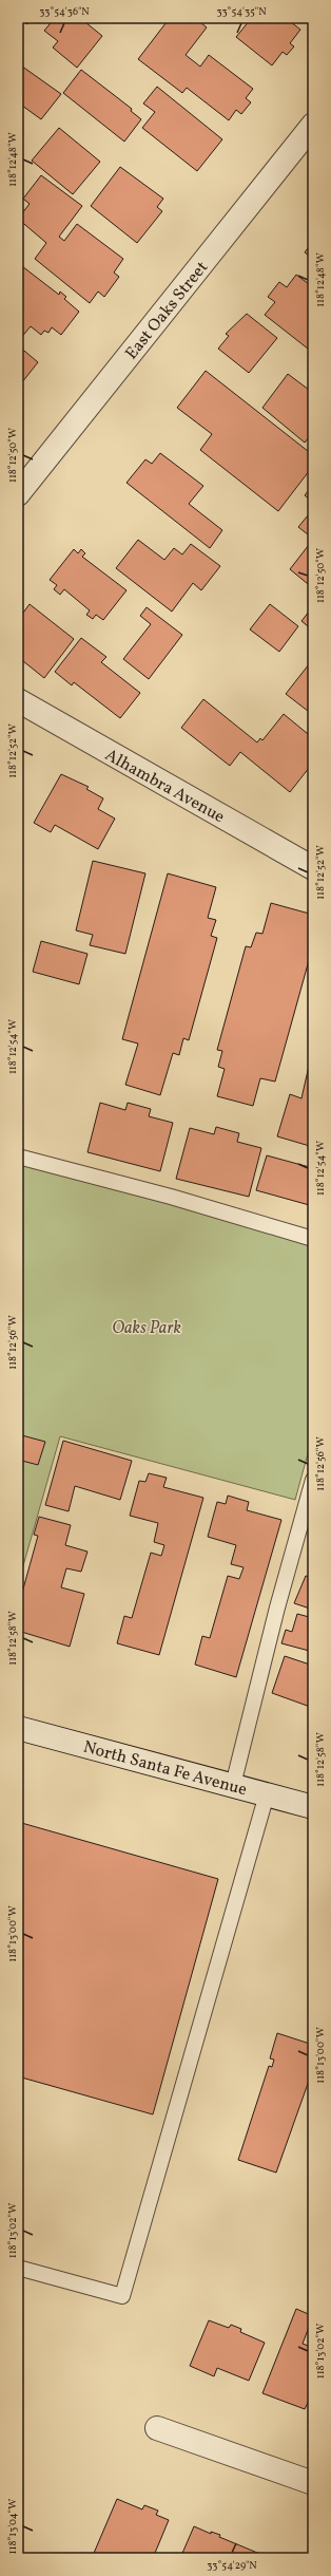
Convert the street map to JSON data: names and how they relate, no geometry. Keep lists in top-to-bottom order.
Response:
{
  "streets": {
    "street": ["East Oaks Street", "Alhambra Avenue", "North Santa Fe Avenue"]
  },
  "parks": ["Oaks Park"],
  "coordinates": [
    "33°54'36\"N",
    "33°54'35\"N",
    "118°12'48\"W",
    "118°12'50\"W",
    "118°12'52\"W",
    "118°12'54\"W",
    "118°12'56\"W",
    "118°12'58\"W",
    "118°13'00\"W",
    "118°13'02\"W",
    "118°13'04\"W",
    "33°54'29\"N"
  ]
}
